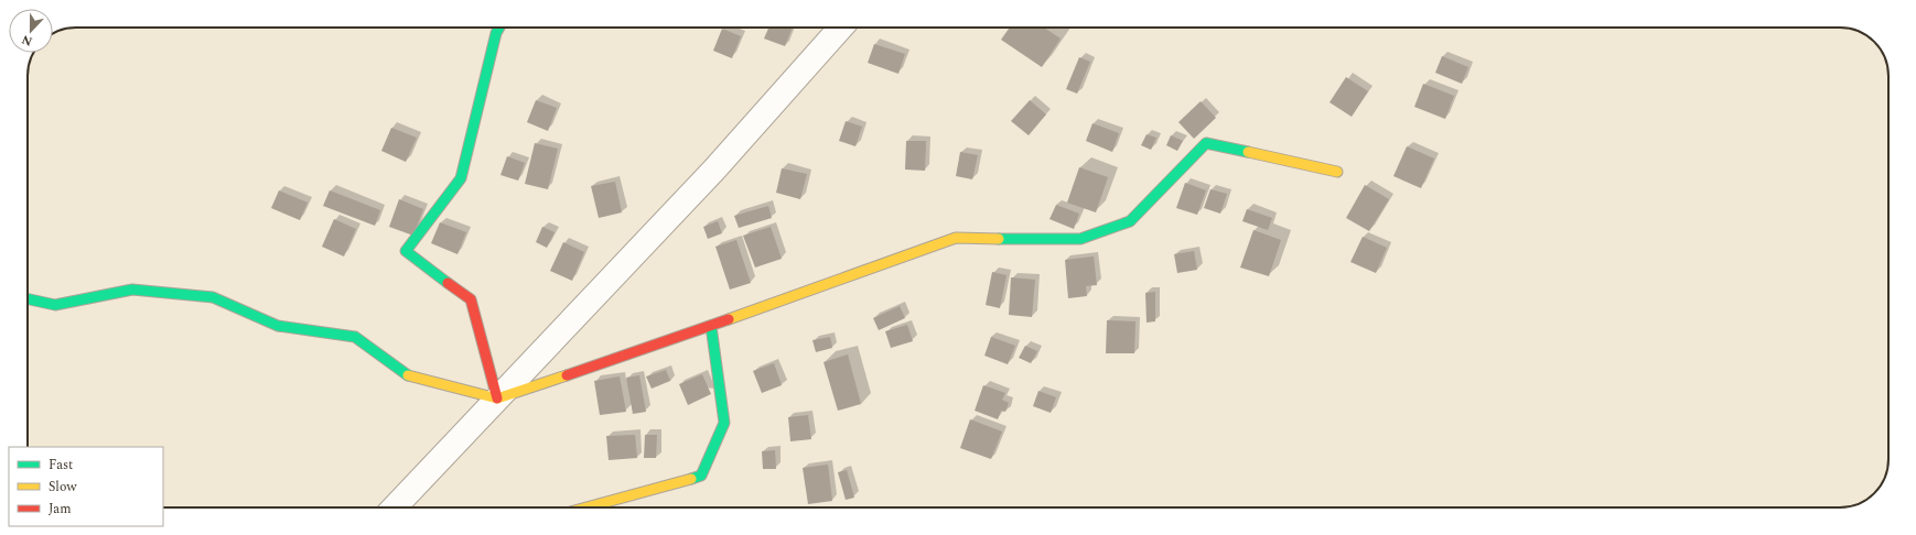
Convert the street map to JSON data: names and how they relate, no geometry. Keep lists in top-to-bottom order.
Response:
{
  "legend": ["Fast", "Slow", "Jam"],
  "north": "bottom"
}
